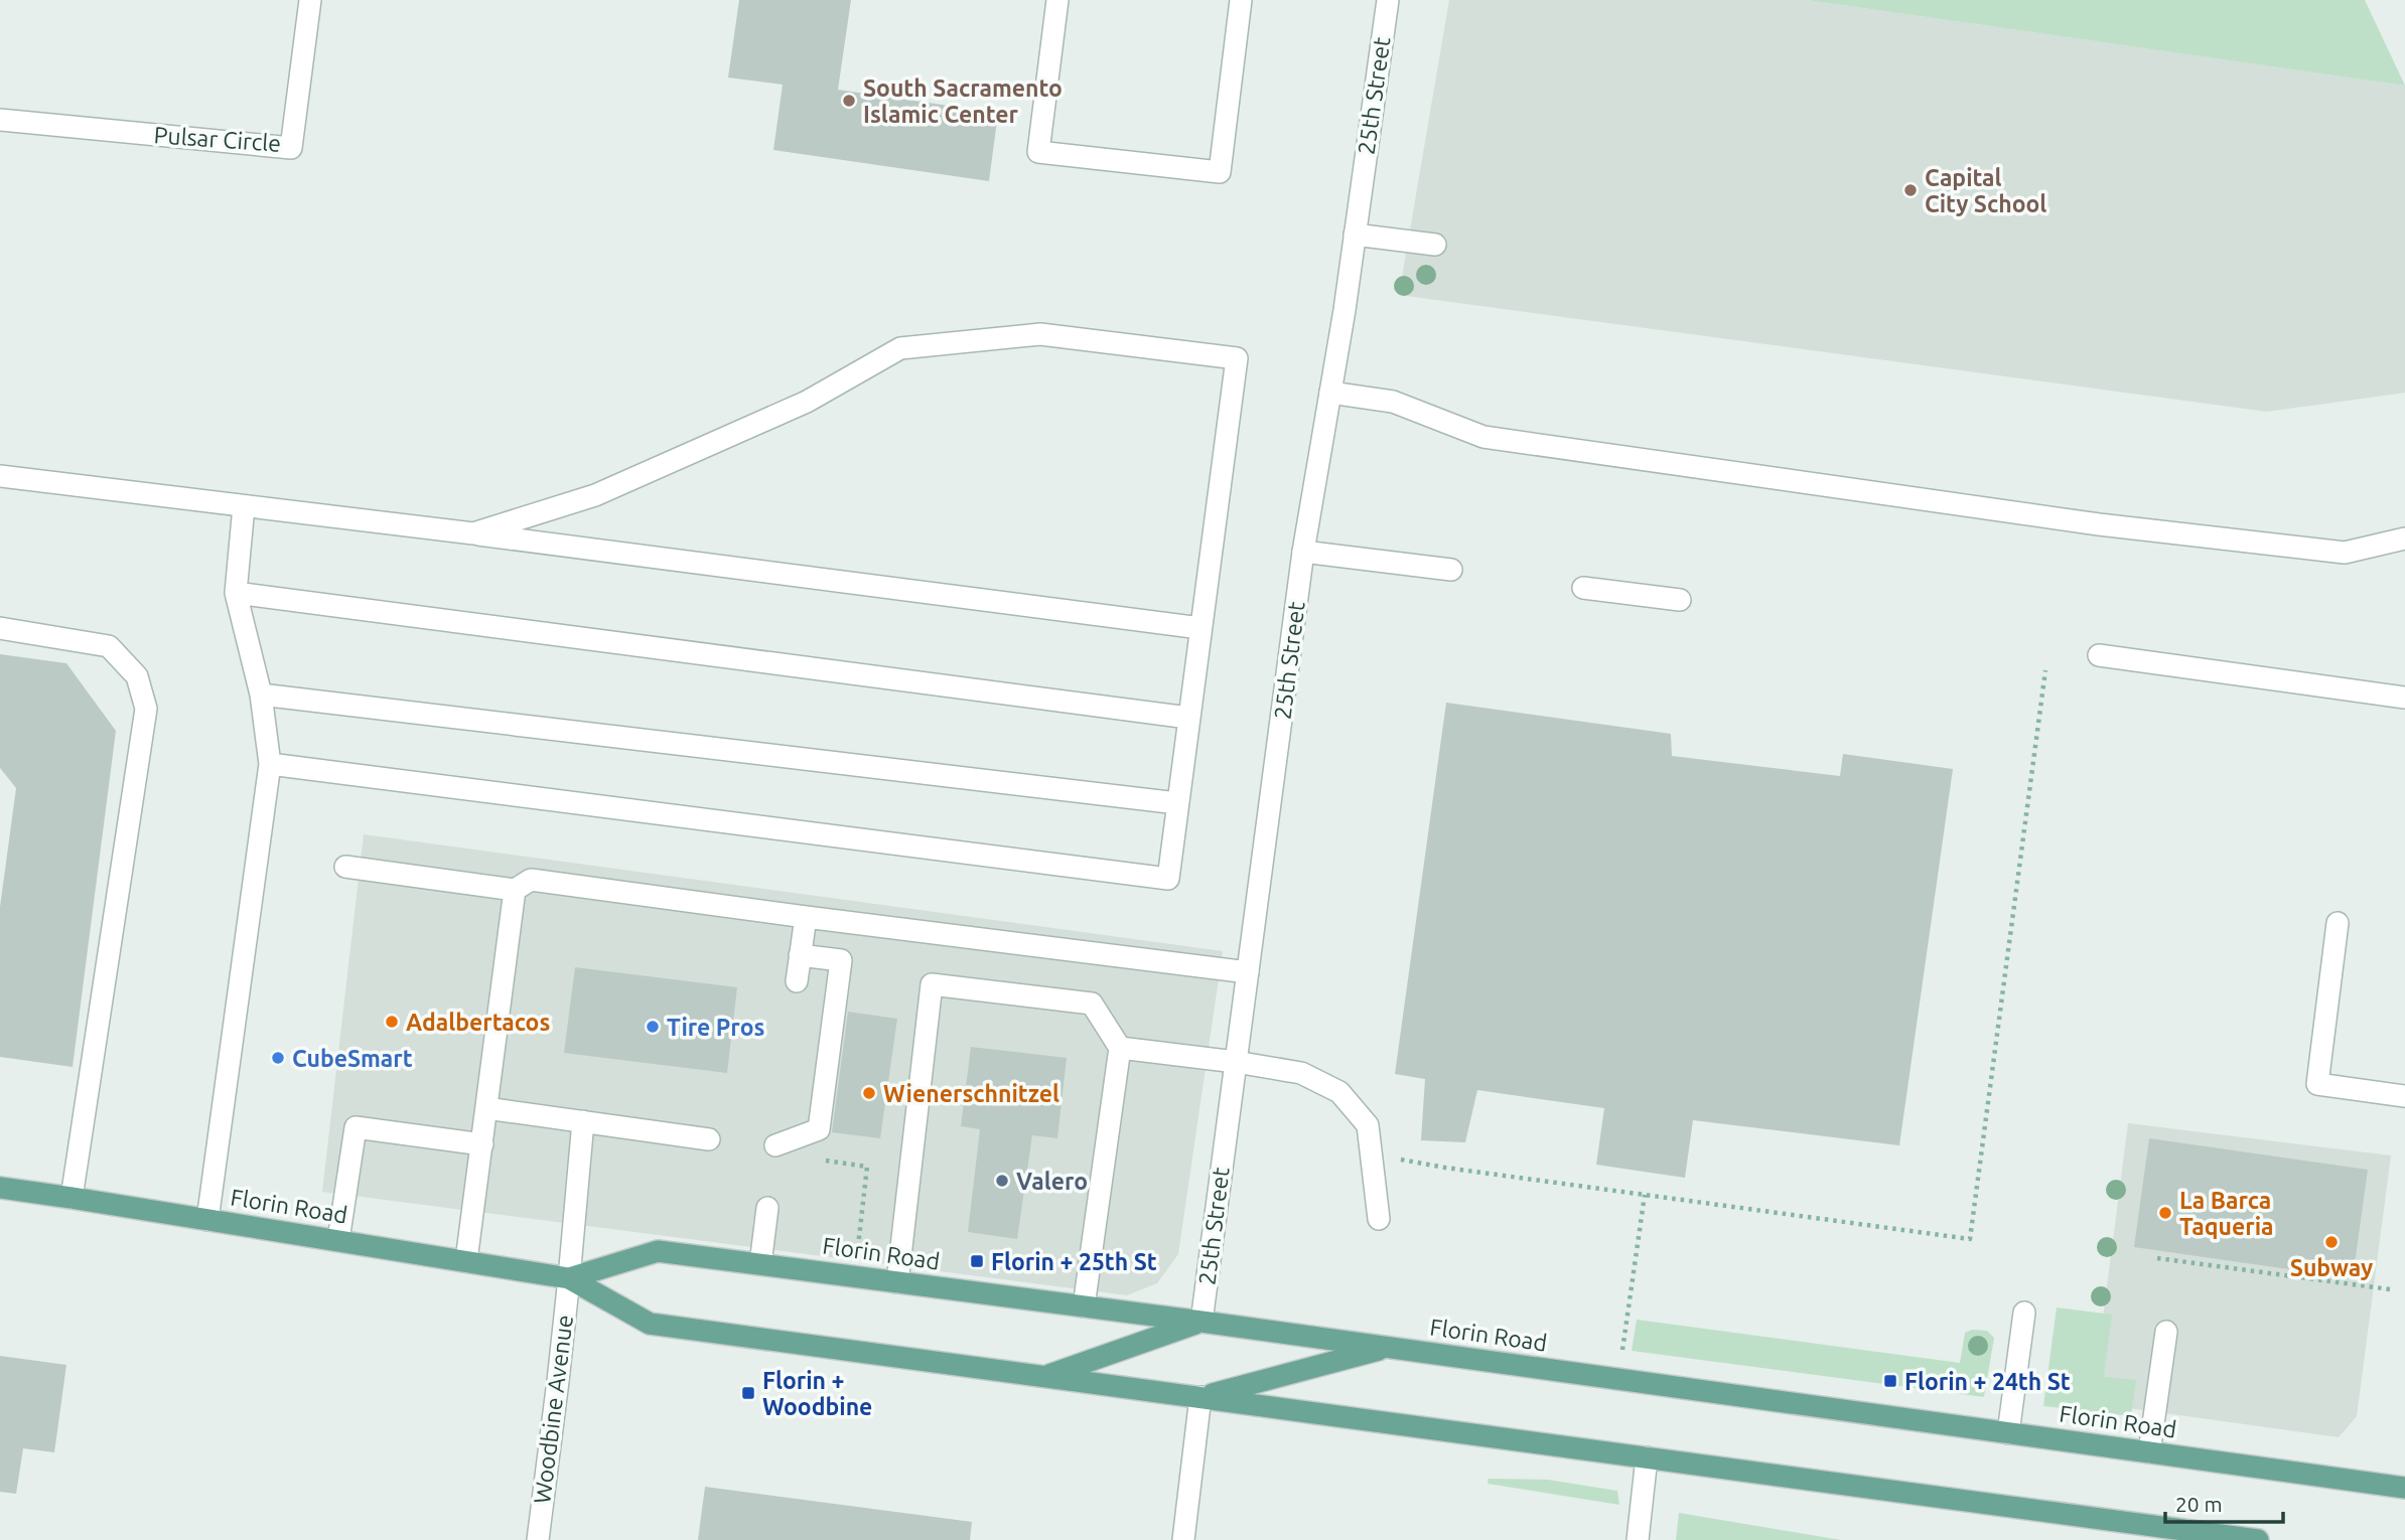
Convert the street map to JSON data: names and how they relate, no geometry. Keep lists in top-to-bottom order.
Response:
{
  "streets": {
    "main road": ["Florin Road"],
    "street": ["25th Street", "Pulsar Circle", "Woodbine Avenue"]
  },
  "crossings": [
    ["25th Street", "Florin Road"],
    ["Florin Road", "Woodbine Avenue"]
  ],
  "places": {
    "other": [
      "South Sacramento Islamic Center",
      "Capital City School",
      "Adalbertacos",
      "Tire Pros",
      "CubeSmart",
      "Wienerschnitzel",
      "Valero",
      "La Barca Taqueria",
      "Subway"
    ],
    "transit": ["Florin + 25th St", "Florin + 24th St", "Florin + Woodbine"]
  },
  "scale_bar": "20 m"
}
